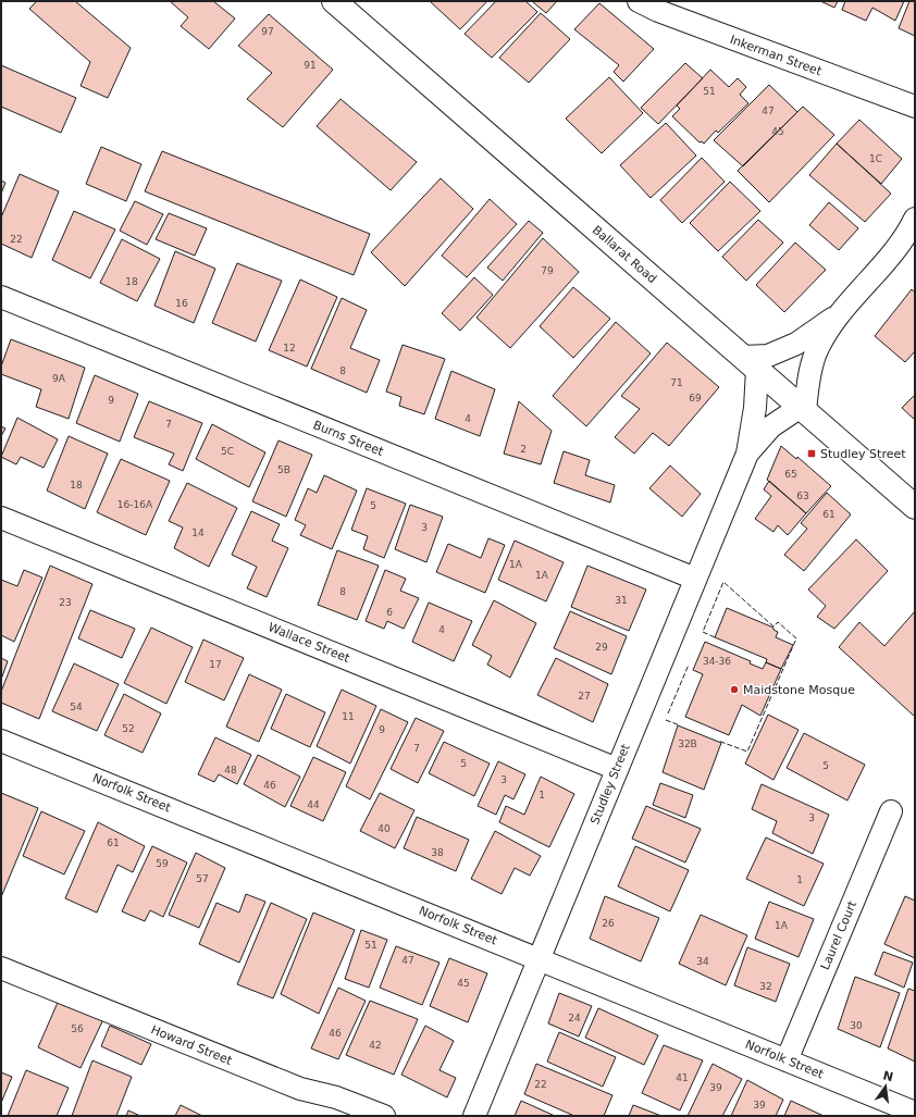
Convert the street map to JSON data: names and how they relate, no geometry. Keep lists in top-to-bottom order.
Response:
{
  "streets": {
    "highway": ["Ballarat Road"],
    "street": [
      "Inkerman Street",
      "Burns Street",
      "Wallace Street",
      "Studley Street",
      "Norfolk Street",
      "Laurel Court",
      "Howard Street"
    ]
  },
  "crossings": [
    ["Ballarat Road", "Studley Street"],
    ["Burns Street", "Studley Street"],
    ["Wallace Street", "Studley Street"],
    ["Studley Street", "Norfolk Street"],
    ["Norfolk Street", "Laurel Court"]
  ],
  "places": {
    "transit": ["Studley Street"],
    "other": ["Maidstone Mosque"]
  },
  "house_numbers": [
    "97",
    "91",
    "51",
    "47",
    "45",
    "1C",
    "22",
    "79",
    "18",
    "16",
    "12",
    "8",
    "9A",
    "71",
    "69",
    "9",
    "4",
    "7",
    "2",
    "5C",
    "5B",
    "65",
    "18",
    "63",
    "16-16A",
    "5",
    "61",
    "3",
    "14",
    "1A",
    "1A",
    "8",
    "31",
    "23",
    "6",
    "4",
    "29",
    "34-36",
    "17",
    "27",
    "54",
    "11",
    "52",
    "9",
    "32B",
    "7",
    "5",
    "5",
    "48",
    "3",
    "46",
    "1",
    "44",
    "3",
    "40",
    "61",
    "38",
    "59",
    "57",
    "1",
    "26",
    "1A",
    "51",
    "47",
    "34",
    "45",
    "32",
    "24",
    "30",
    "56",
    "46",
    "42",
    "41",
    "22",
    "39",
    "39"
  ],
  "north": "top"
}
